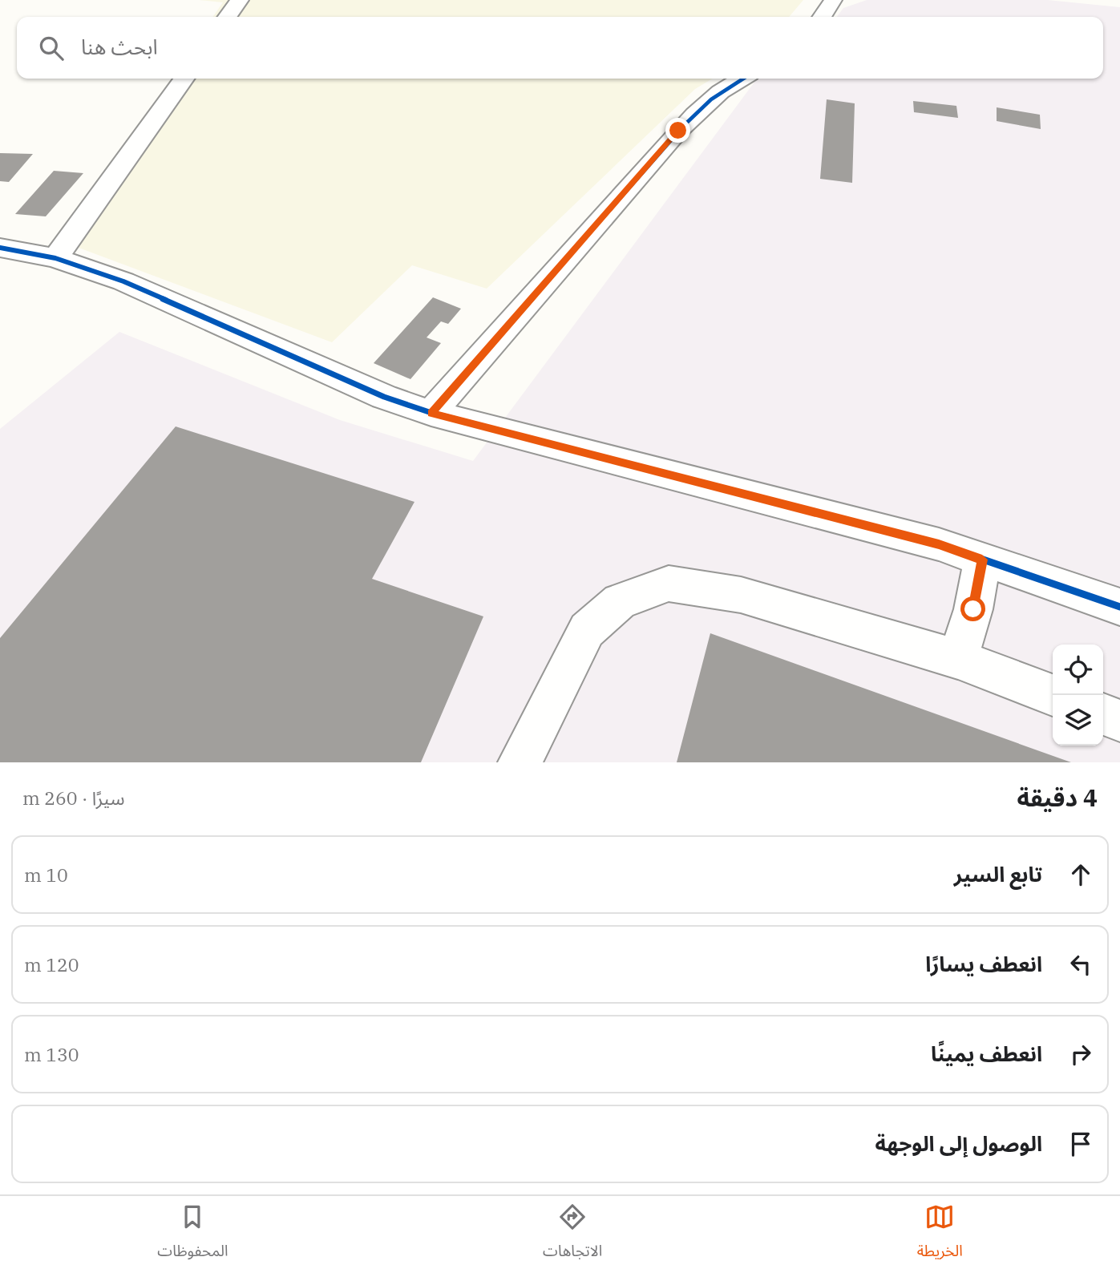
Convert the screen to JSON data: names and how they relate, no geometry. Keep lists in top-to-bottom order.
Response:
{
  "page": {
    "search": "ابحث هنا",
    "heading": ["4 دقيقة", "سيرًا · 260 m"],
    "list": [
      ["تابع السير", "10 m"],
      ["انعطف يسارًا", "120 m"],
      ["انعطف يمينًا", "130 m"],
      "الوصول إلى الوجهة"
    ],
    "nav": ["الخريطة", "الاتجاهات", "المحفوظات"]
  }
}
